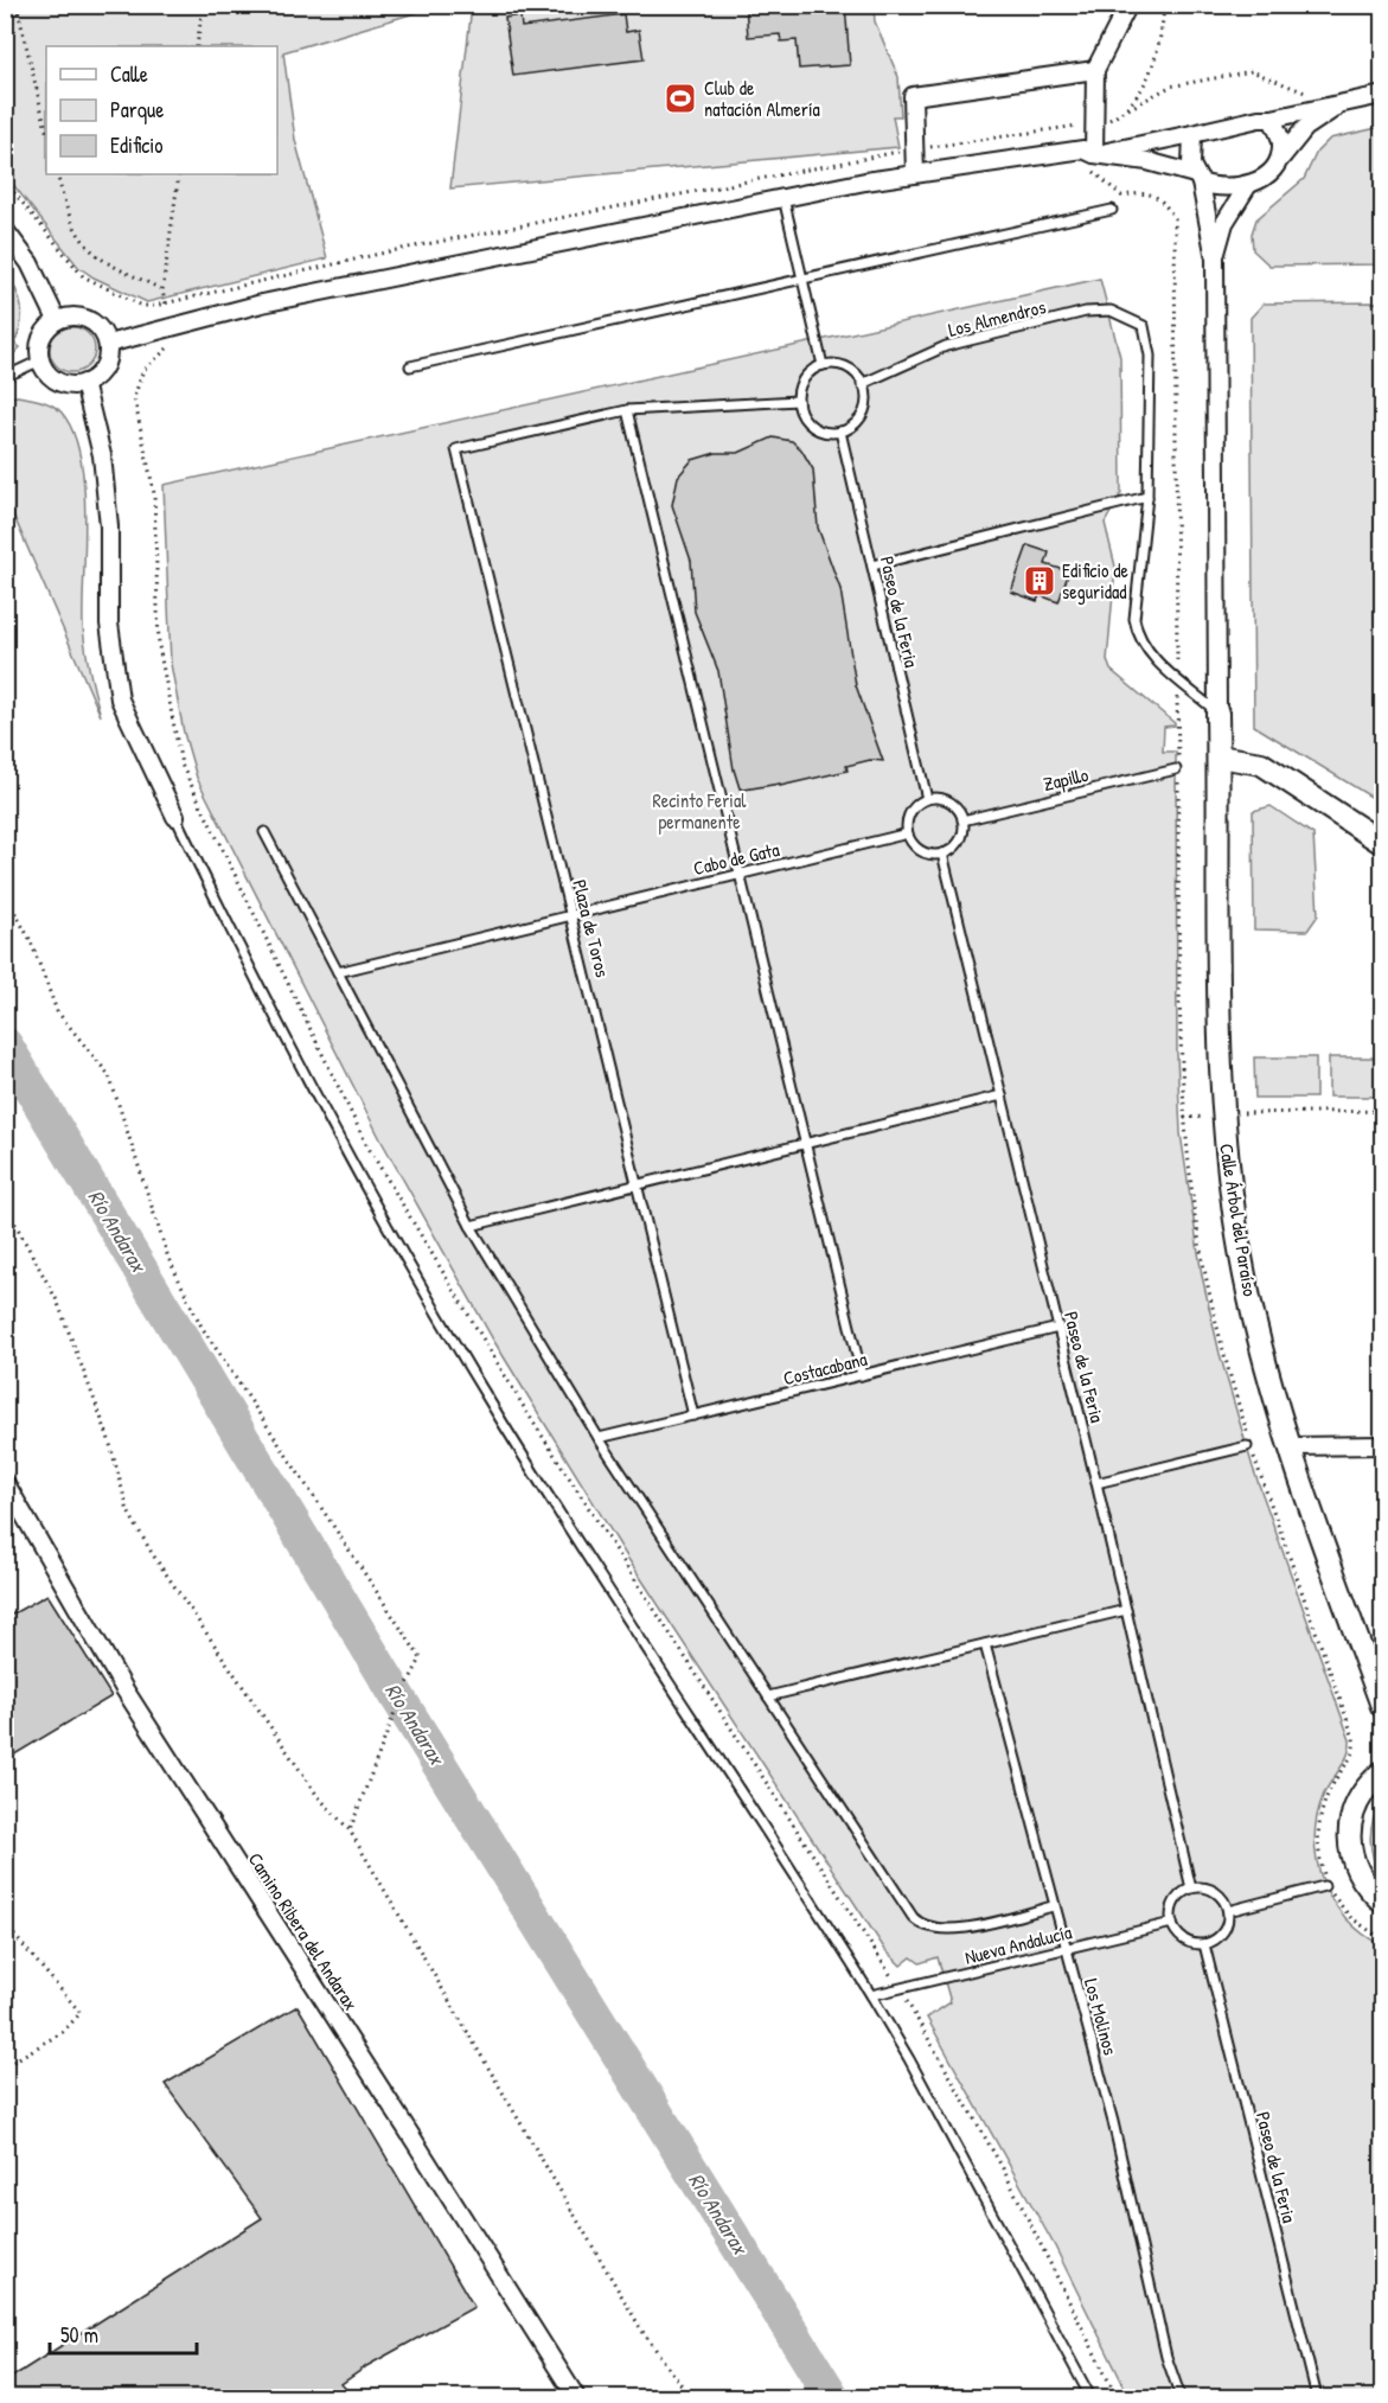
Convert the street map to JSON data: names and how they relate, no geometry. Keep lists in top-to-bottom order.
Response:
{
  "streets": {
    "street": ["Calle Árbol del Paraíso", "Camino Ribera del Andarax"],
    "lane": [
      "Los Almendros",
      "Paseo de la Feria",
      "Zapillo",
      "Cabo de Gata",
      "Plaza de Toros",
      "Costacabana",
      "Nueva Andalucía",
      "Los Molinos"
    ]
  },
  "crossings": [
    ["Los Almendros", "Paseo de la Feria"],
    ["Paseo de la Feria", "Zapillo"],
    ["Paseo de la Feria", "Cabo de Gata"],
    ["Paseo de la Feria", "Costacabana"],
    ["Paseo de la Feria", "Nueva Andalucía"],
    ["Zapillo", "Cabo de Gata"],
    ["Cabo de Gata", "Plaza de Toros"],
    ["Plaza de Toros", "Costacabana"],
    ["Nueva Andalucía", "Los Molinos"]
  ],
  "water": ["Río Andarax"],
  "parks": ["Recinto Ferial permanente"],
  "places": {
    "sports": ["Club de natación Almería"],
    "building": ["Edificio de seguridad"]
  },
  "legend": ["Calle", "Parque", "Edificio"],
  "scale_bar": "50 m"
}
